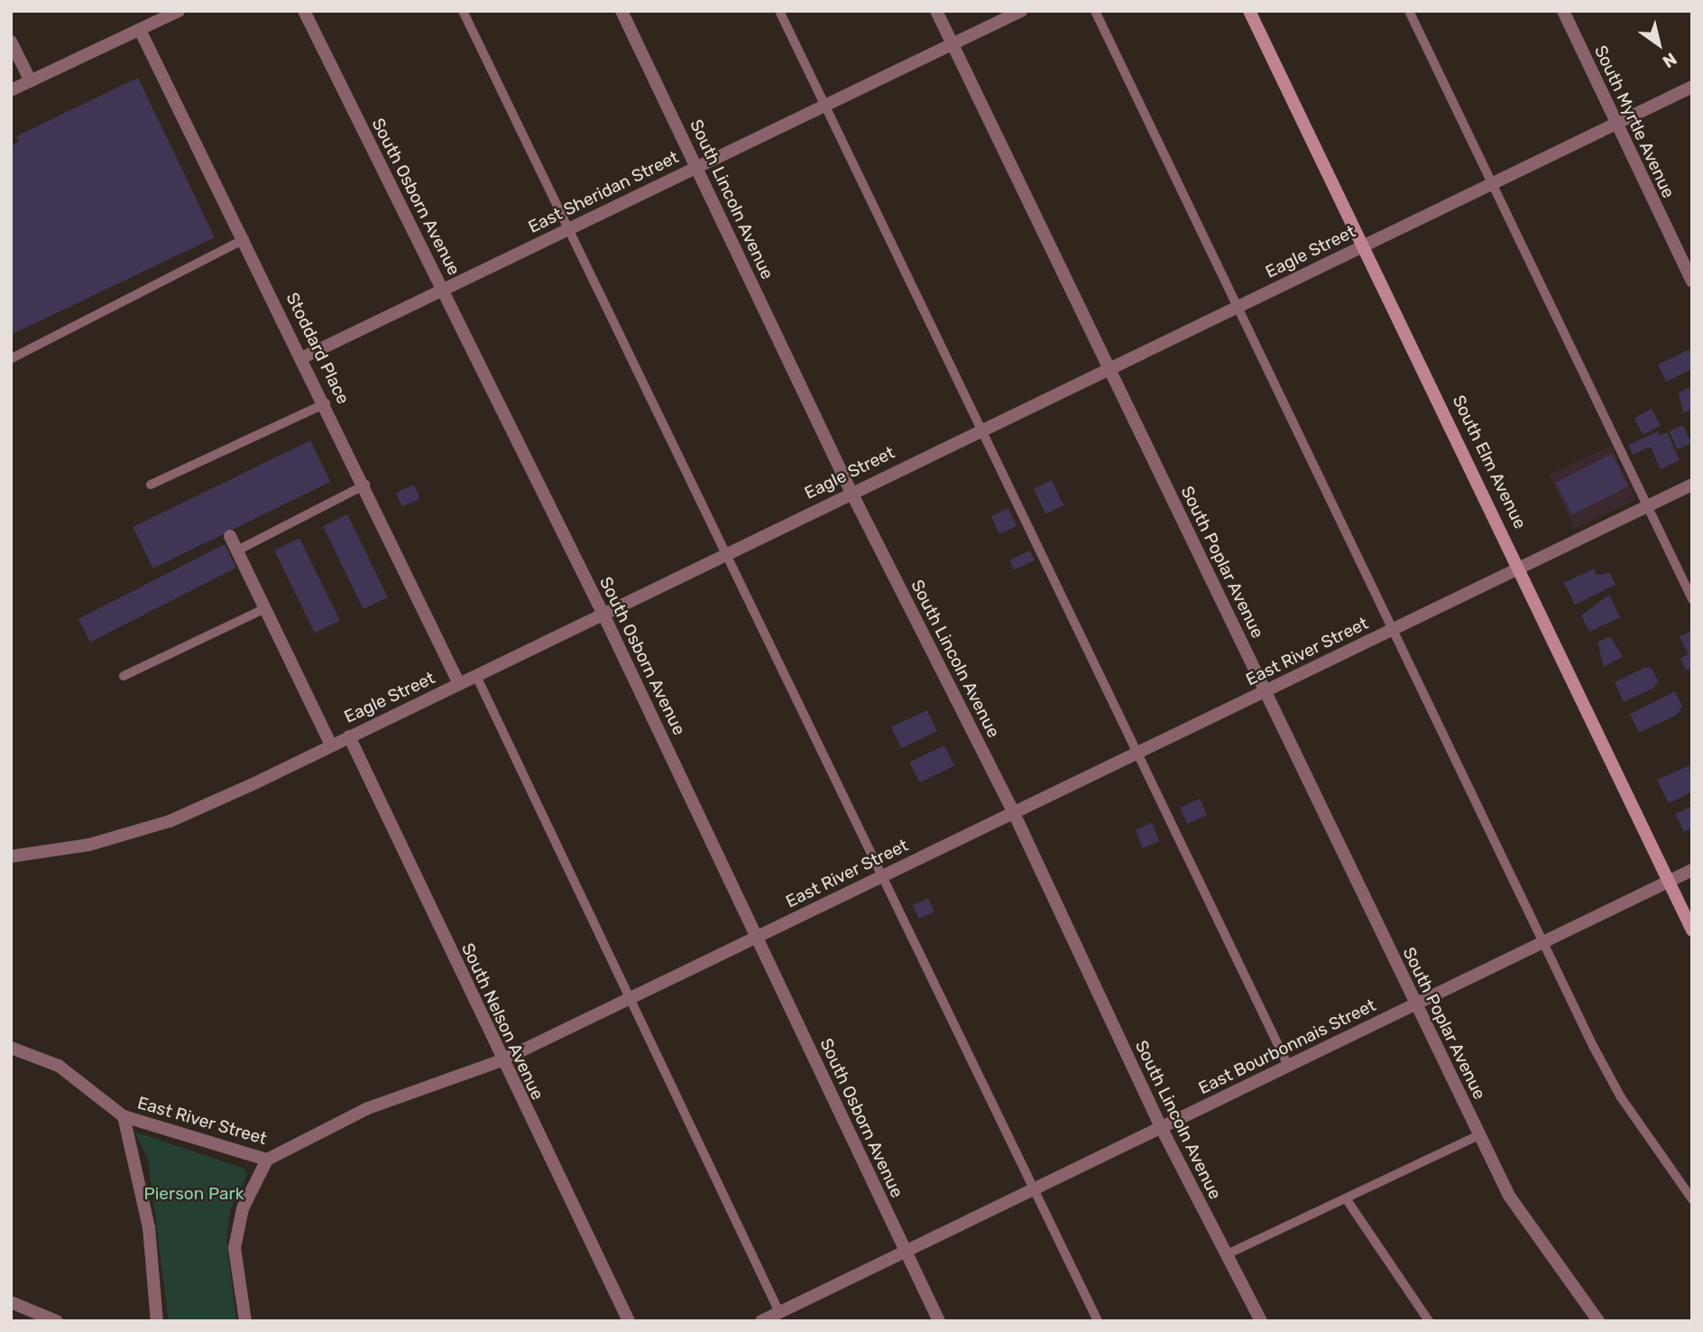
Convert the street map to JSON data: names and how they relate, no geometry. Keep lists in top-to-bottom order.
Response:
{
  "streets": {
    "street": [
      "South Myrtle Avenue",
      "East Sheridan Street",
      "South Osborn Avenue",
      "South Lincoln Avenue",
      "Eagle Street",
      "Stoddard Place",
      "South Elm Avenue",
      "South Poplar Avenue",
      "East River Street",
      "South Nelson Avenue",
      "East Bourbonnais Street"
    ]
  },
  "crossings": [
    ["South Myrtle Avenue", "Eagle Street"],
    ["East Sheridan Street", "South Osborn Avenue"],
    ["East Sheridan Street", "South Lincoln Avenue"],
    ["East Sheridan Street", "Stoddard Place"],
    ["East Sheridan Street", "South Poplar Avenue"],
    ["South Osborn Avenue", "Eagle Street"],
    ["South Osborn Avenue", "East River Street"],
    ["South Osborn Avenue", "East Bourbonnais Street"],
    ["South Lincoln Avenue", "Eagle Street"],
    ["South Lincoln Avenue", "East River Street"],
    ["South Lincoln Avenue", "East Bourbonnais Street"],
    ["Eagle Street", "Stoddard Place"],
    ["Eagle Street", "South Elm Avenue"],
    ["Eagle Street", "South Poplar Avenue"],
    ["Eagle Street", "South Nelson Avenue"],
    ["South Elm Avenue", "East River Street"],
    ["South Elm Avenue", "East Bourbonnais Street"],
    ["South Poplar Avenue", "East River Street"],
    ["South Poplar Avenue", "East Bourbonnais Street"],
    ["East River Street", "South Nelson Avenue"]
  ],
  "parks": ["Pierson Park"],
  "north": "bottom right"
}
